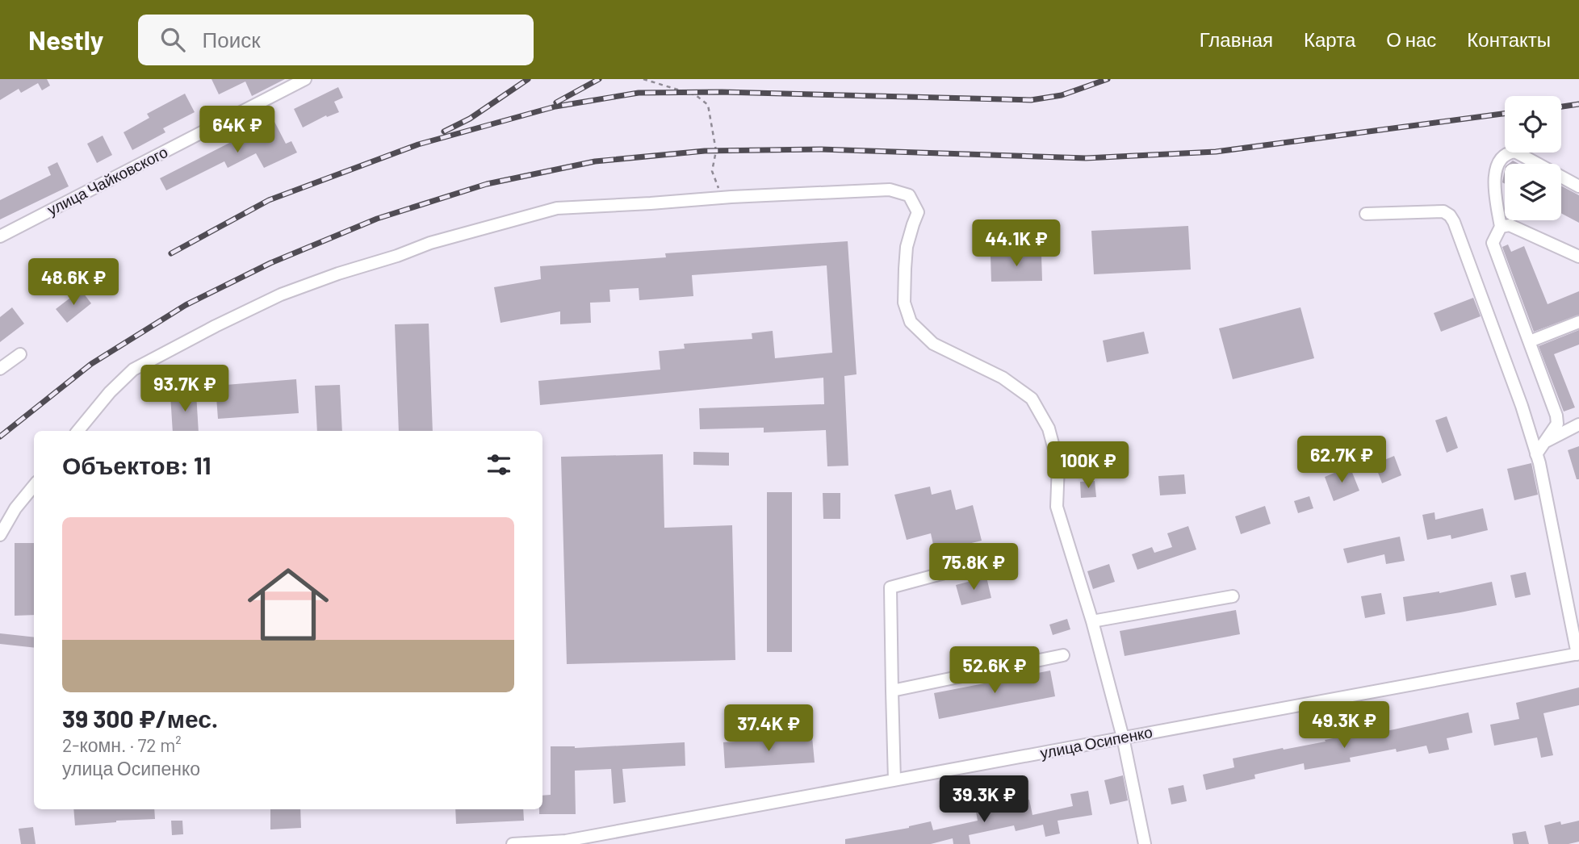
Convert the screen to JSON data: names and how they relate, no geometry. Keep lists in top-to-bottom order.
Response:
{
  "streets": {
    "street": ["улица Чайковского", "улица Осипенко"]
  },
  "page": {
    "header": "Nestly",
    "search": "Поиск",
    "nav": [
      "Главная",
      "Карта",
      "О нас",
      "Контакты"
    ],
    "price": [
      "64K ₽",
      "44.1K ₽",
      "48.6K ₽",
      "93.7K ₽",
      "62.7K ₽",
      "100K ₽",
      "75.8K ₽",
      "52.6K ₽",
      "49.3K ₽",
      "37.4K ₽",
      "39.3K ₽"
    ],
    "heading": "Объектов: 11",
    "list": [
      {
        "name": "39 300 ₽/мес.",
        "note": "2-комн. · 72 m² · улица Осипенко"
      }
    ]
  }
}
